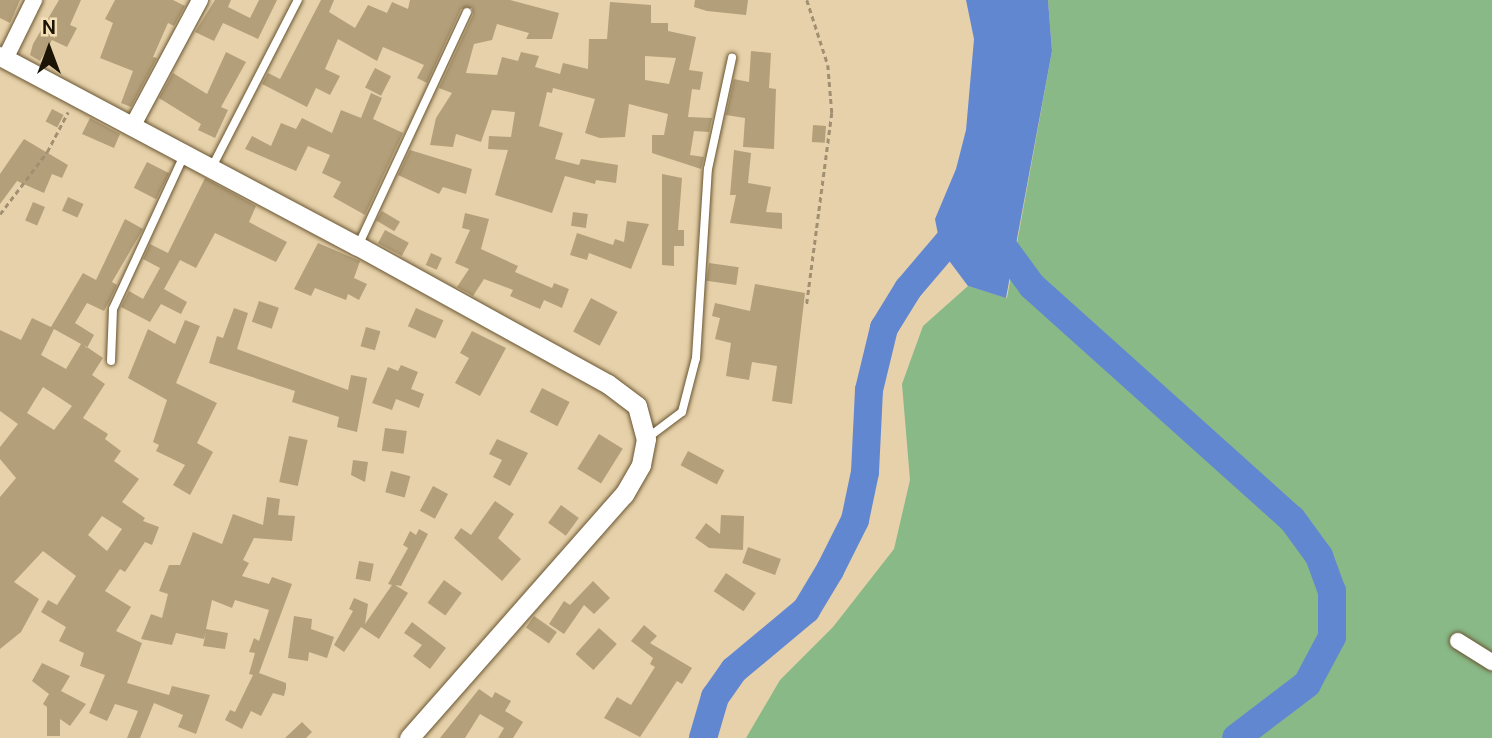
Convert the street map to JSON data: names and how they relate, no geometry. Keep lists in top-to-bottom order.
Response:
{
  "north": "top"
}
